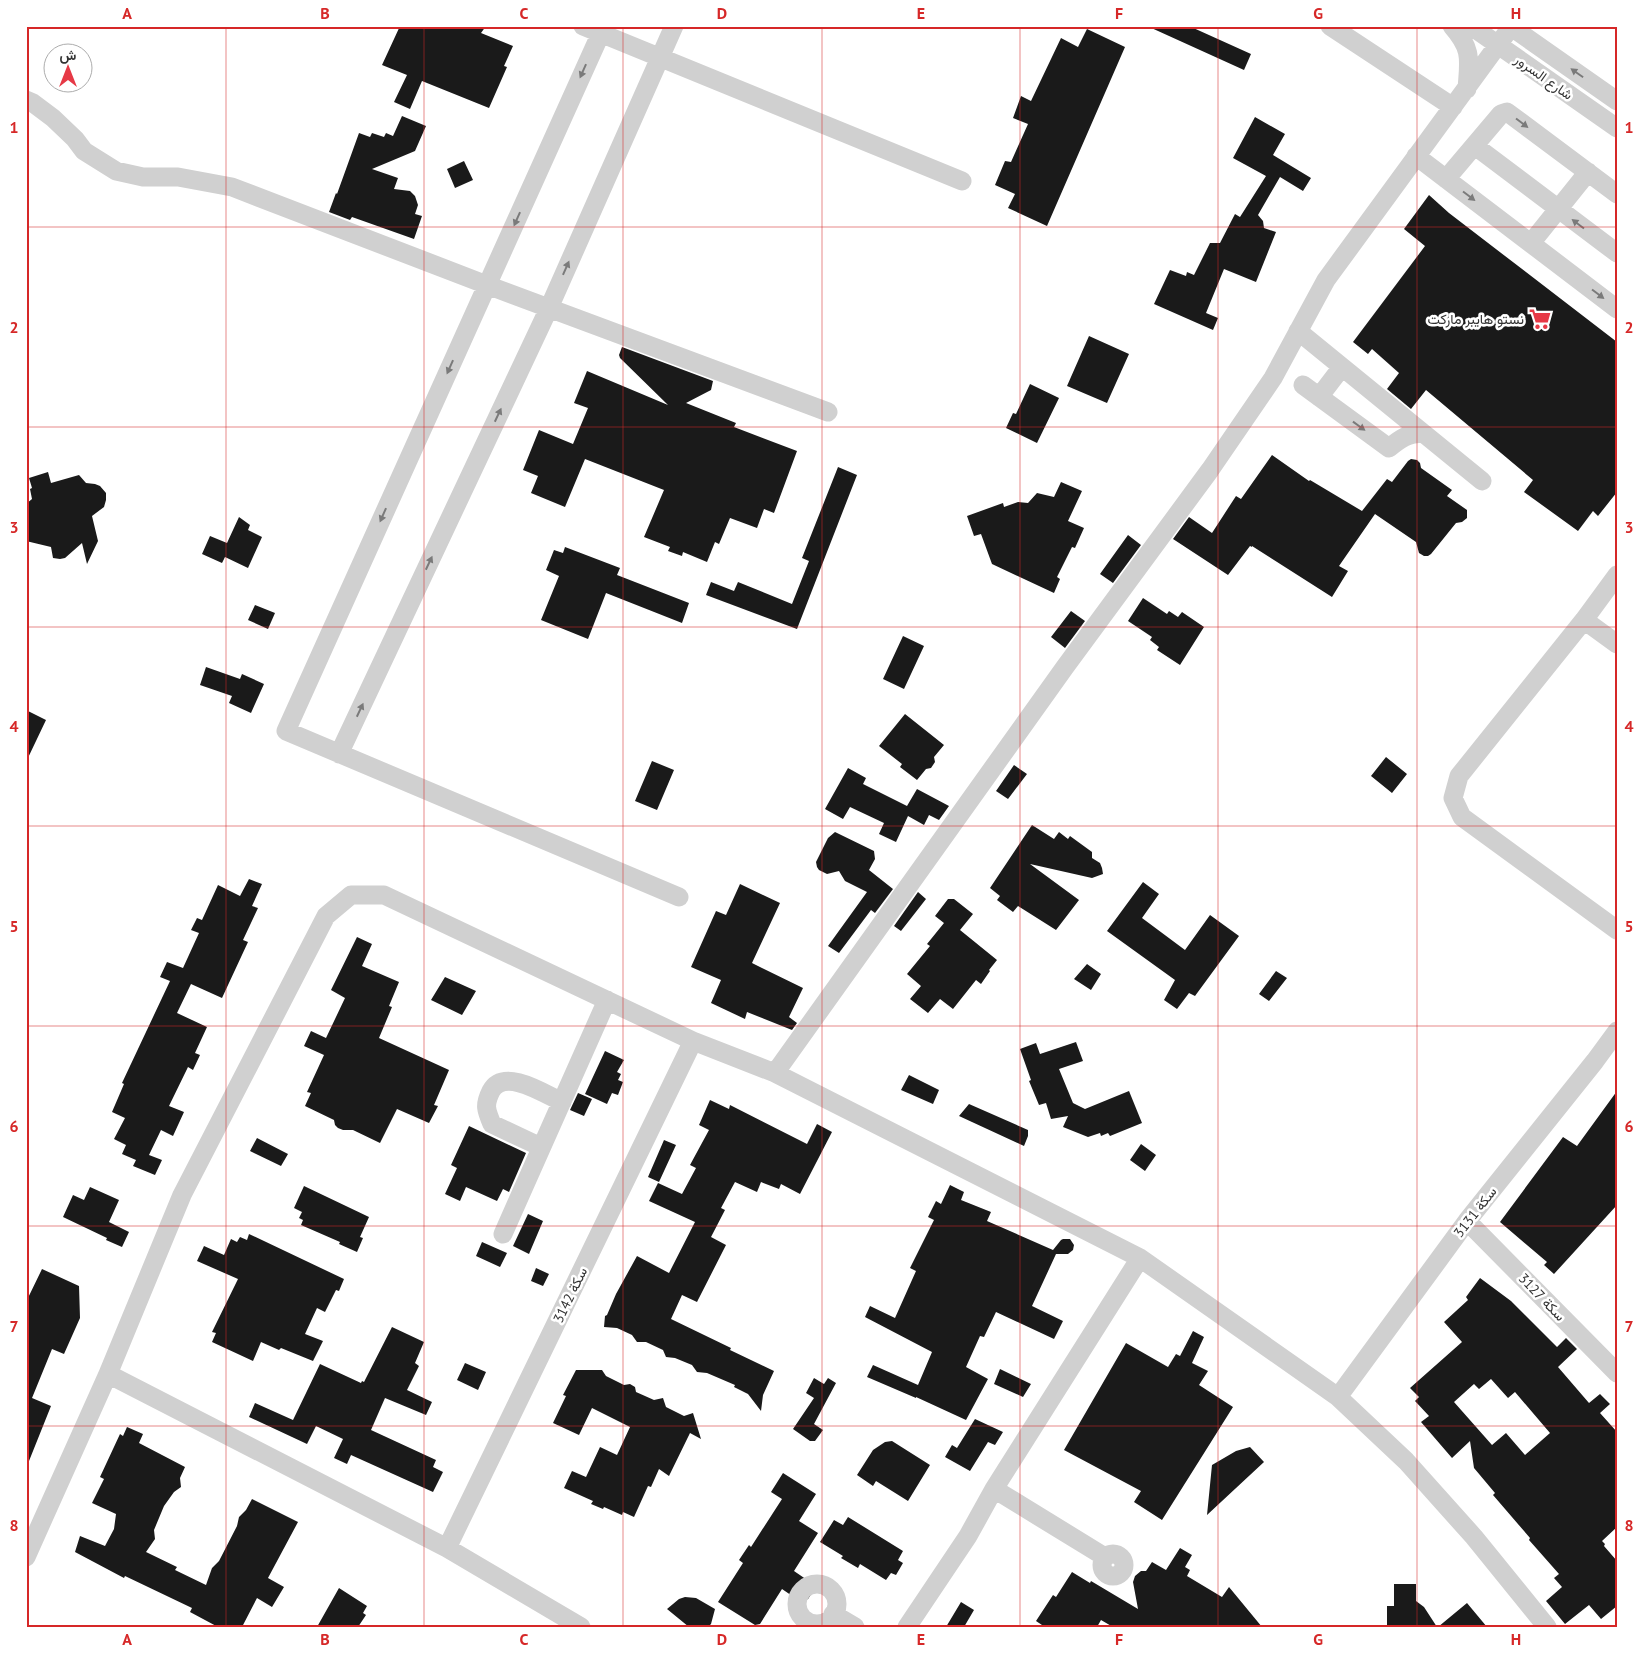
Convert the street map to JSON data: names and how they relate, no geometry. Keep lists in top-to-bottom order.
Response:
{
  "streets": {
    "street": [
      "شارع السرور",
      "سكة 3131",
      "سكة 3142",
      "سكة 3127"
    ]
  },
  "crossings": [
    ["سكة 3131", "سكة 3127"]
  ],
  "places": {
    "supermarket": ["نستو هايبر ماركت"]
  },
  "north": "top",
  "grid": {
    "columns": [
      "A",
      "B",
      "C",
      "D",
      "E",
      "F",
      "G",
      "H"
    ],
    "rows": [
      "1",
      "2",
      "3",
      "4",
      "5",
      "6",
      "7",
      "8"
    ]
  }
}
